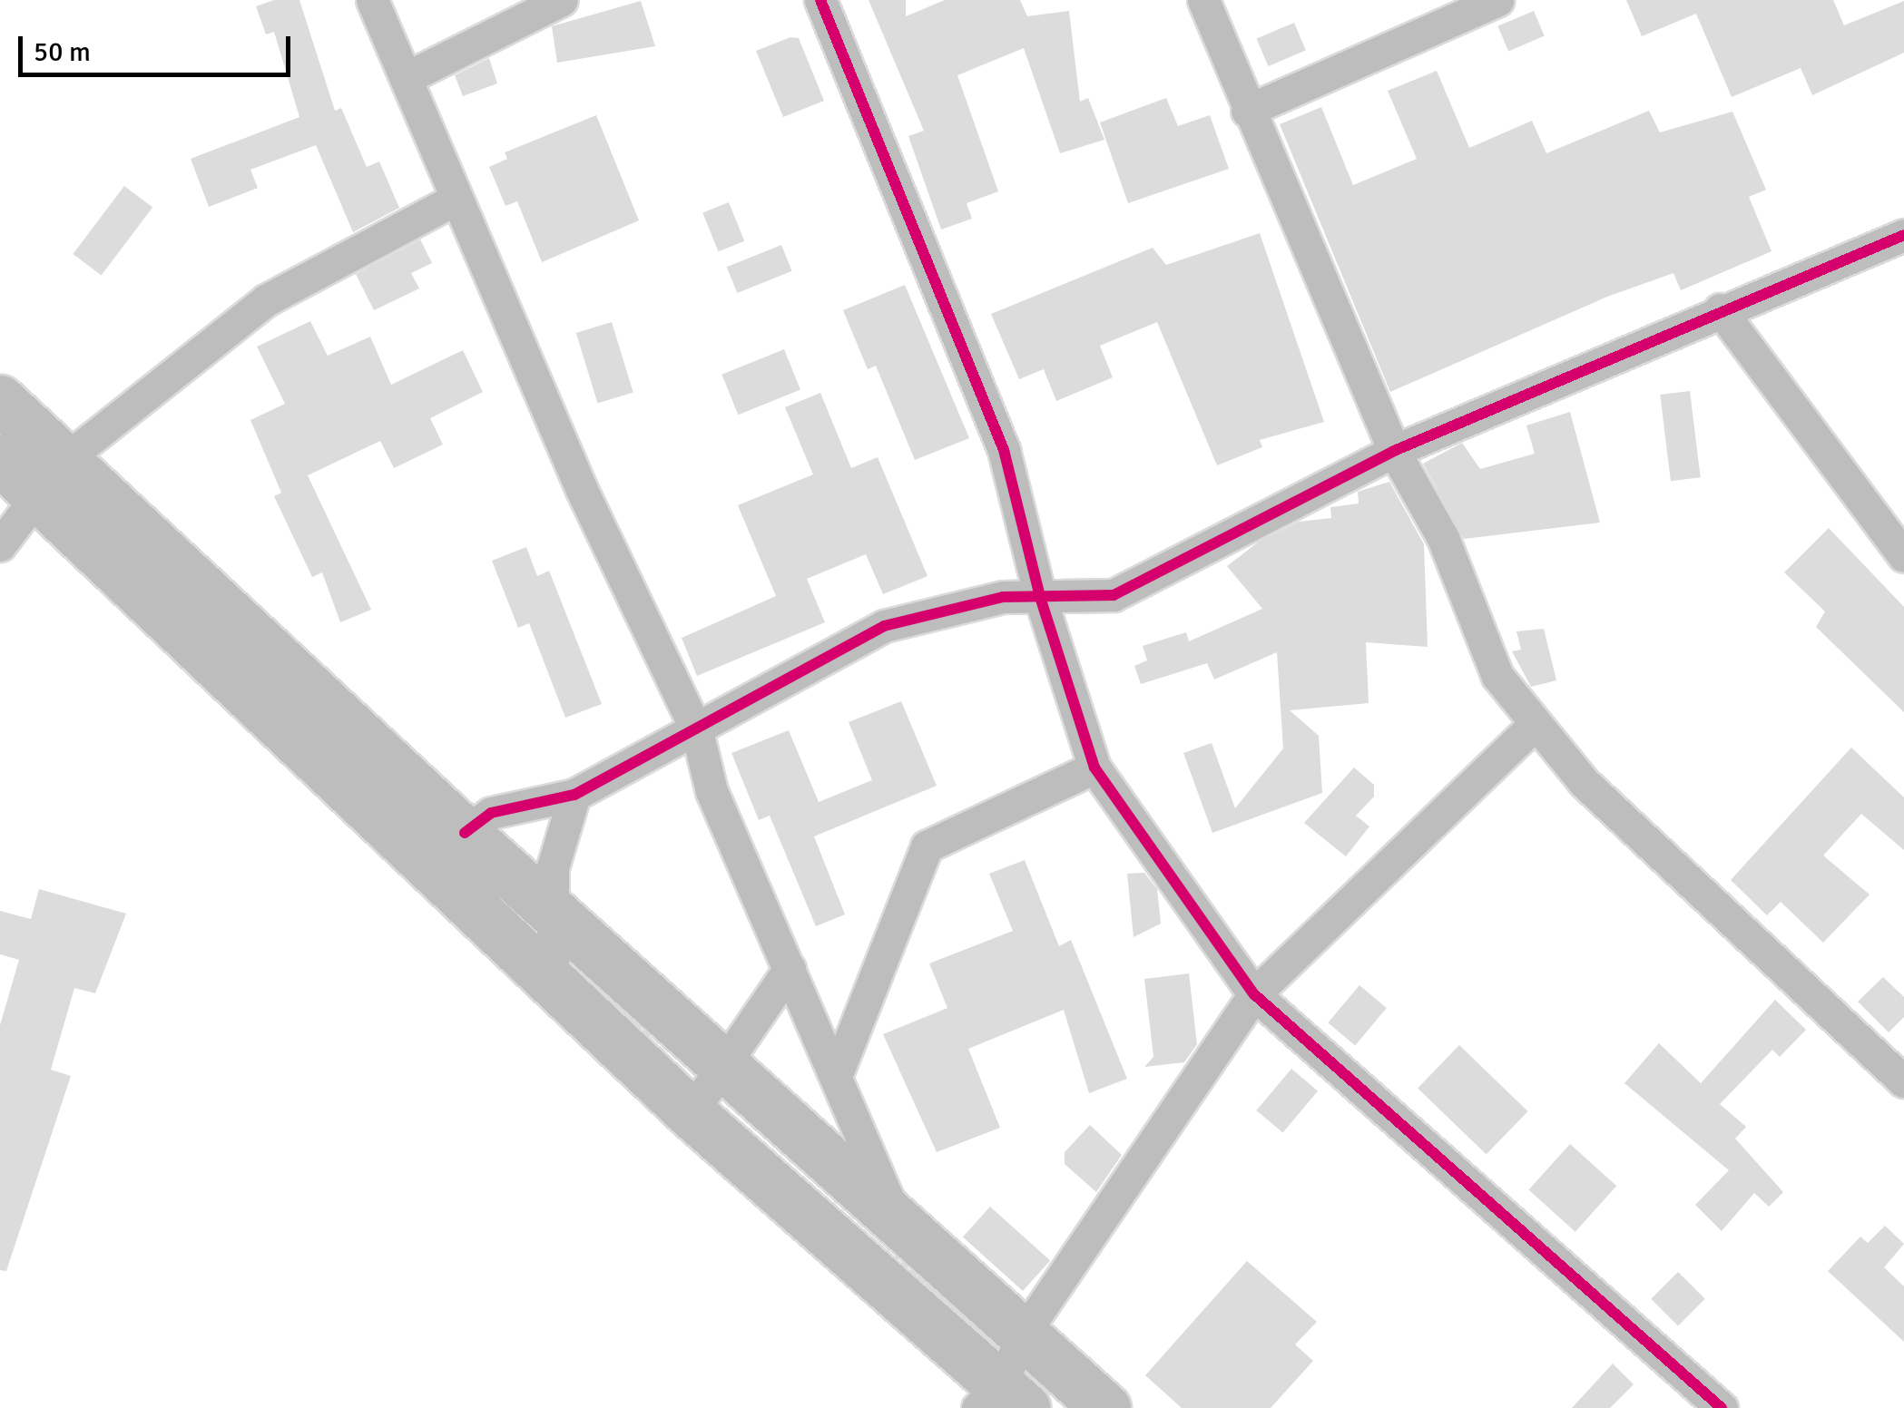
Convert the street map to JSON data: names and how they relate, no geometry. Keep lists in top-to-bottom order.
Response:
{
  "scale_bar": "50 m"
}
